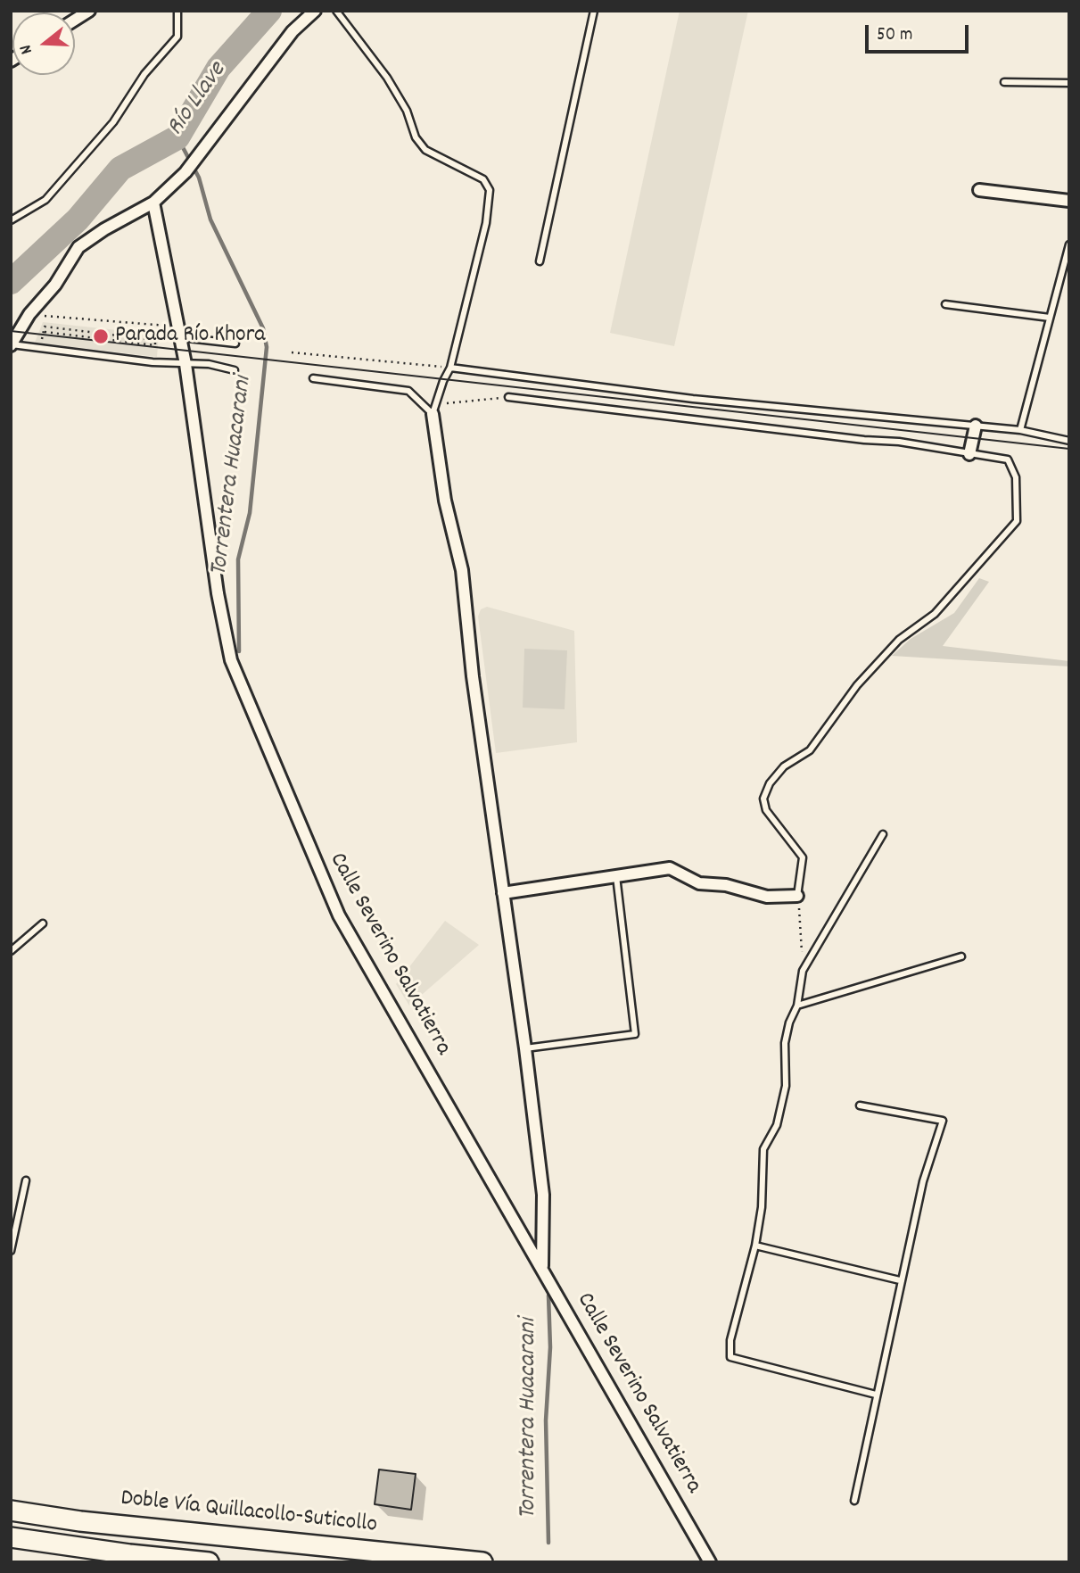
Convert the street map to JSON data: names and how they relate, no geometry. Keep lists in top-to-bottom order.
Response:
{
  "streets": {
    "highway": ["Doble Vía Quillacollo-Suticollo"],
    "street": ["Calle Severino Salvatierra"]
  },
  "water": ["Río Llave", "Torrentera Huacarani"],
  "places": ["Parada Río Khora"],
  "scale_bar": "50 m",
  "north": "left"
}
